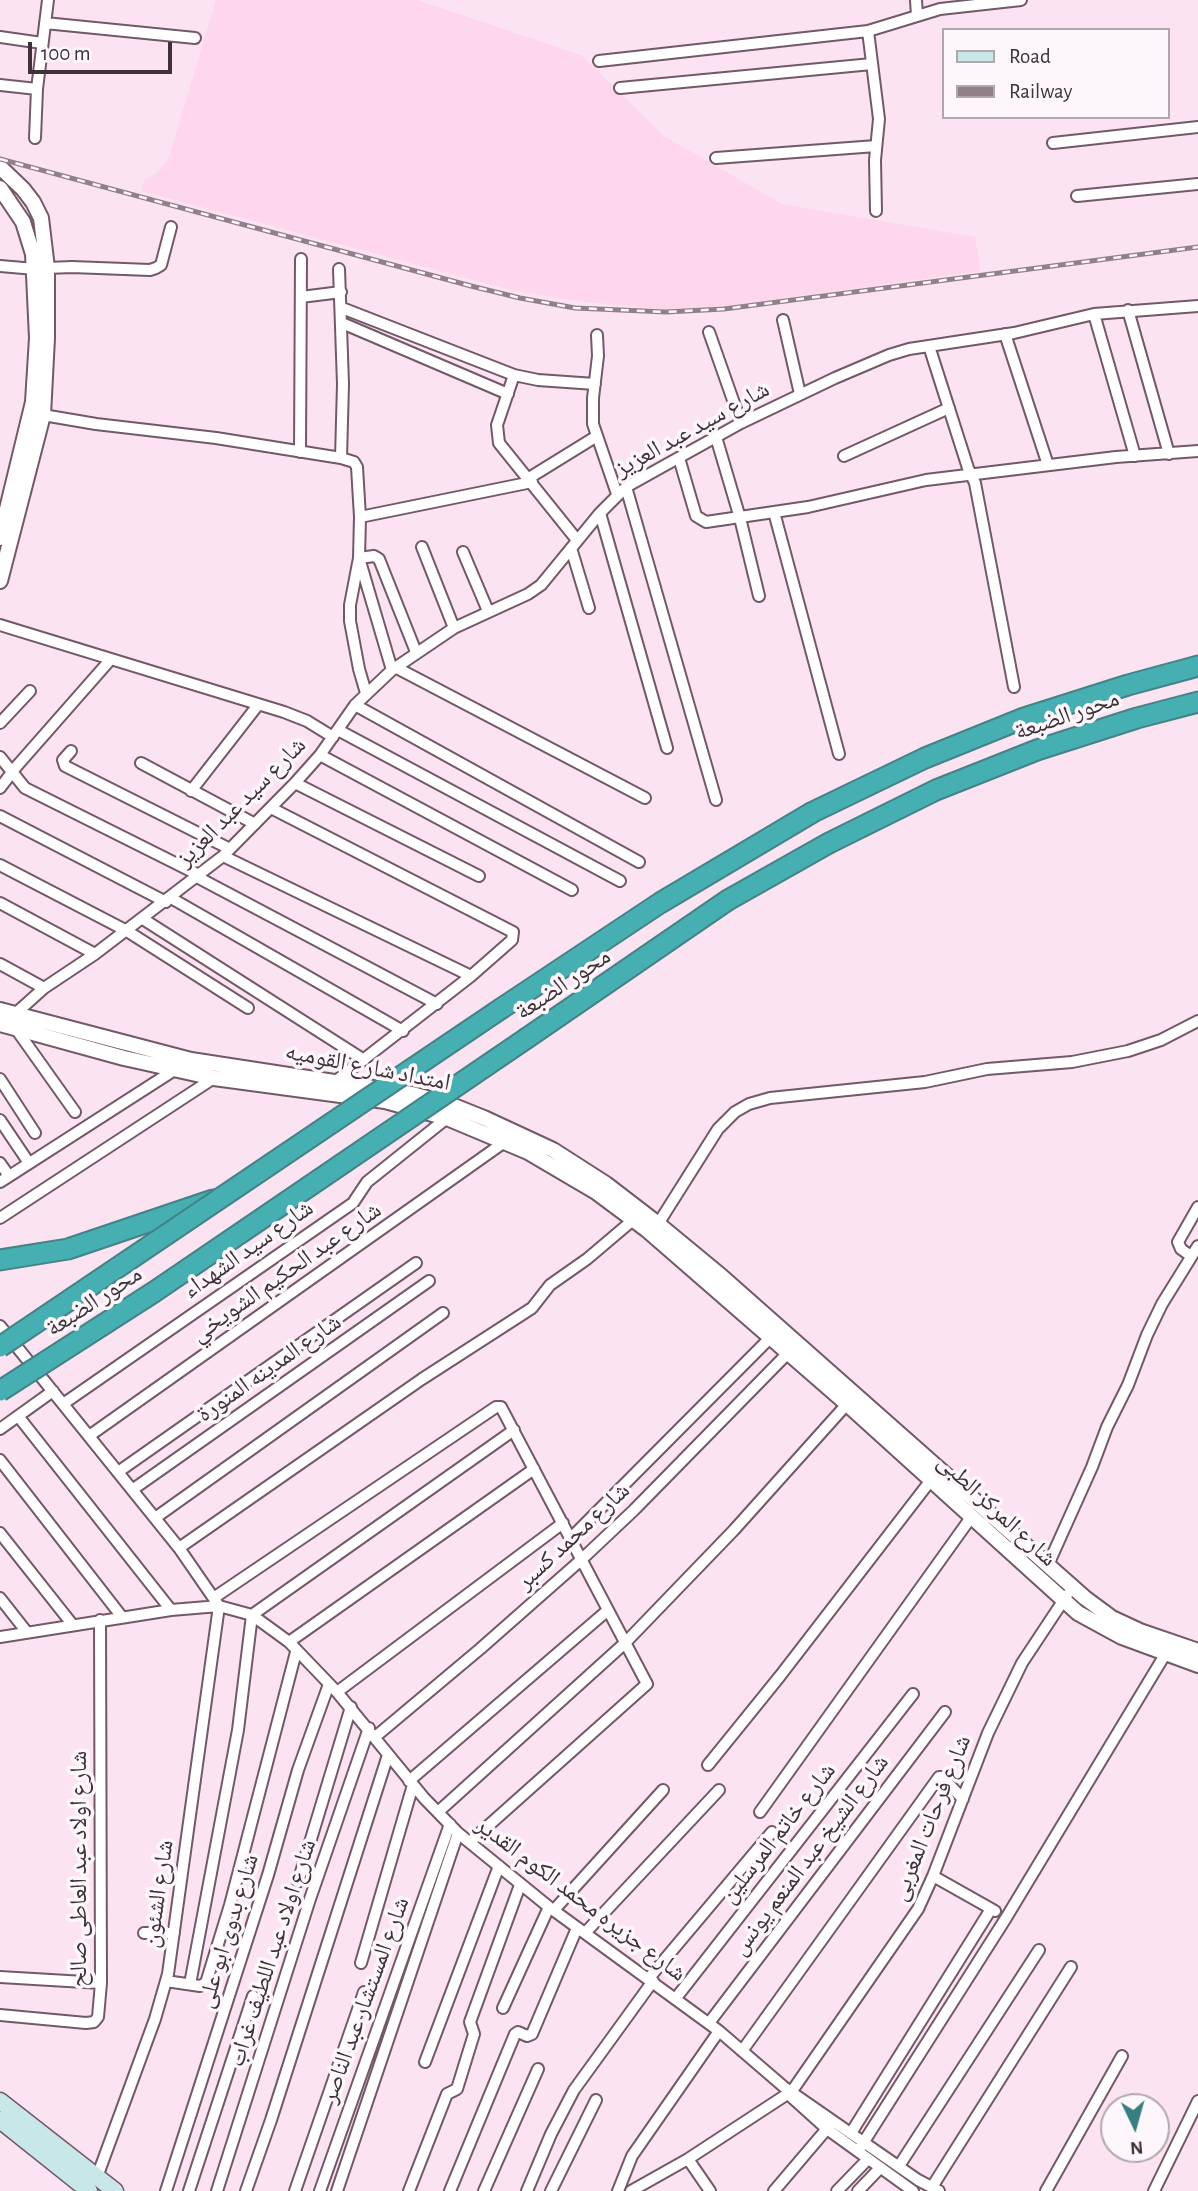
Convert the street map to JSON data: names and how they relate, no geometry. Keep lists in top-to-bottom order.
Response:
{
  "streets": {
    "highway": ["محور الضبعة"],
    "street": [
      "شارع سيد عبد العزيز",
      "امتداد شارع القوميه",
      "شارع سيد الشهداء",
      "شارع عبد الحكيم الشويخي",
      "شارع المدينه المنورة",
      "شارع المركز الطبى",
      "شارع محمد كسبر",
      "شارع فرحات المغربى",
      "شارع خاتم المرسلين",
      "شارع الشيخ عبد المنعم يونس",
      "شارع اولاد عبد العاطى صالح",
      "شارع الشئون",
      "شارع جزيره محمد الكوم القدير",
      "شارع بدوى ابو على",
      "شارع اولاد عبد اللطيف غراب",
      "شارع المستشار عبد الناصر"
    ]
  },
  "crossings": [
    ["شارع سيد عبد العزيز", "امتداد شارع القوميه"],
    ["امتداد شارع القوميه", "شارع سيد الشهداء"],
    ["امتداد شارع القوميه", "شارع عبد الحكيم الشويخي"],
    ["امتداد شارع القوميه", "شارع المركز الطبى"],
    ["امتداد شارع القوميه", "شارع محمد كسبر"],
    ["شارع المركز الطبى", "شارع محمد كسبر"],
    ["شارع المركز الطبى", "شارع فرحات المغربى"],
    ["شارع محمد كسبر", "شارع جزيره محمد الكوم القدير"],
    ["شارع محمد كسبر", "شارع اولاد عبد اللطيف غراب"],
    ["شارع فرحات المغربى", "شارع جزيره محمد الكوم القدير"],
    ["شارع خاتم المرسلين", "شارع جزيره محمد الكوم القدير"],
    ["شارع الشيخ عبد المنعم يونس", "شارع جزيره محمد الكوم القدير"],
    ["شارع اولاد عبد العاطى صالح", "شارع جزيره محمد الكوم القدير"],
    ["شارع الشئون", "شارع جزيره محمد الكوم القدير"],
    ["شارع جزيره محمد الكوم القدير", "شارع بدوى ابو على"],
    ["شارع جزيره محمد الكوم القدير", "شارع اولاد عبد اللطيف غراب"],
    ["شارع جزيره محمد الكوم القدير", "شارع المستشار عبد الناصر"]
  ],
  "legend": ["Road", "Railway"],
  "scale_bar": "100 m",
  "north": "bottom"
}
